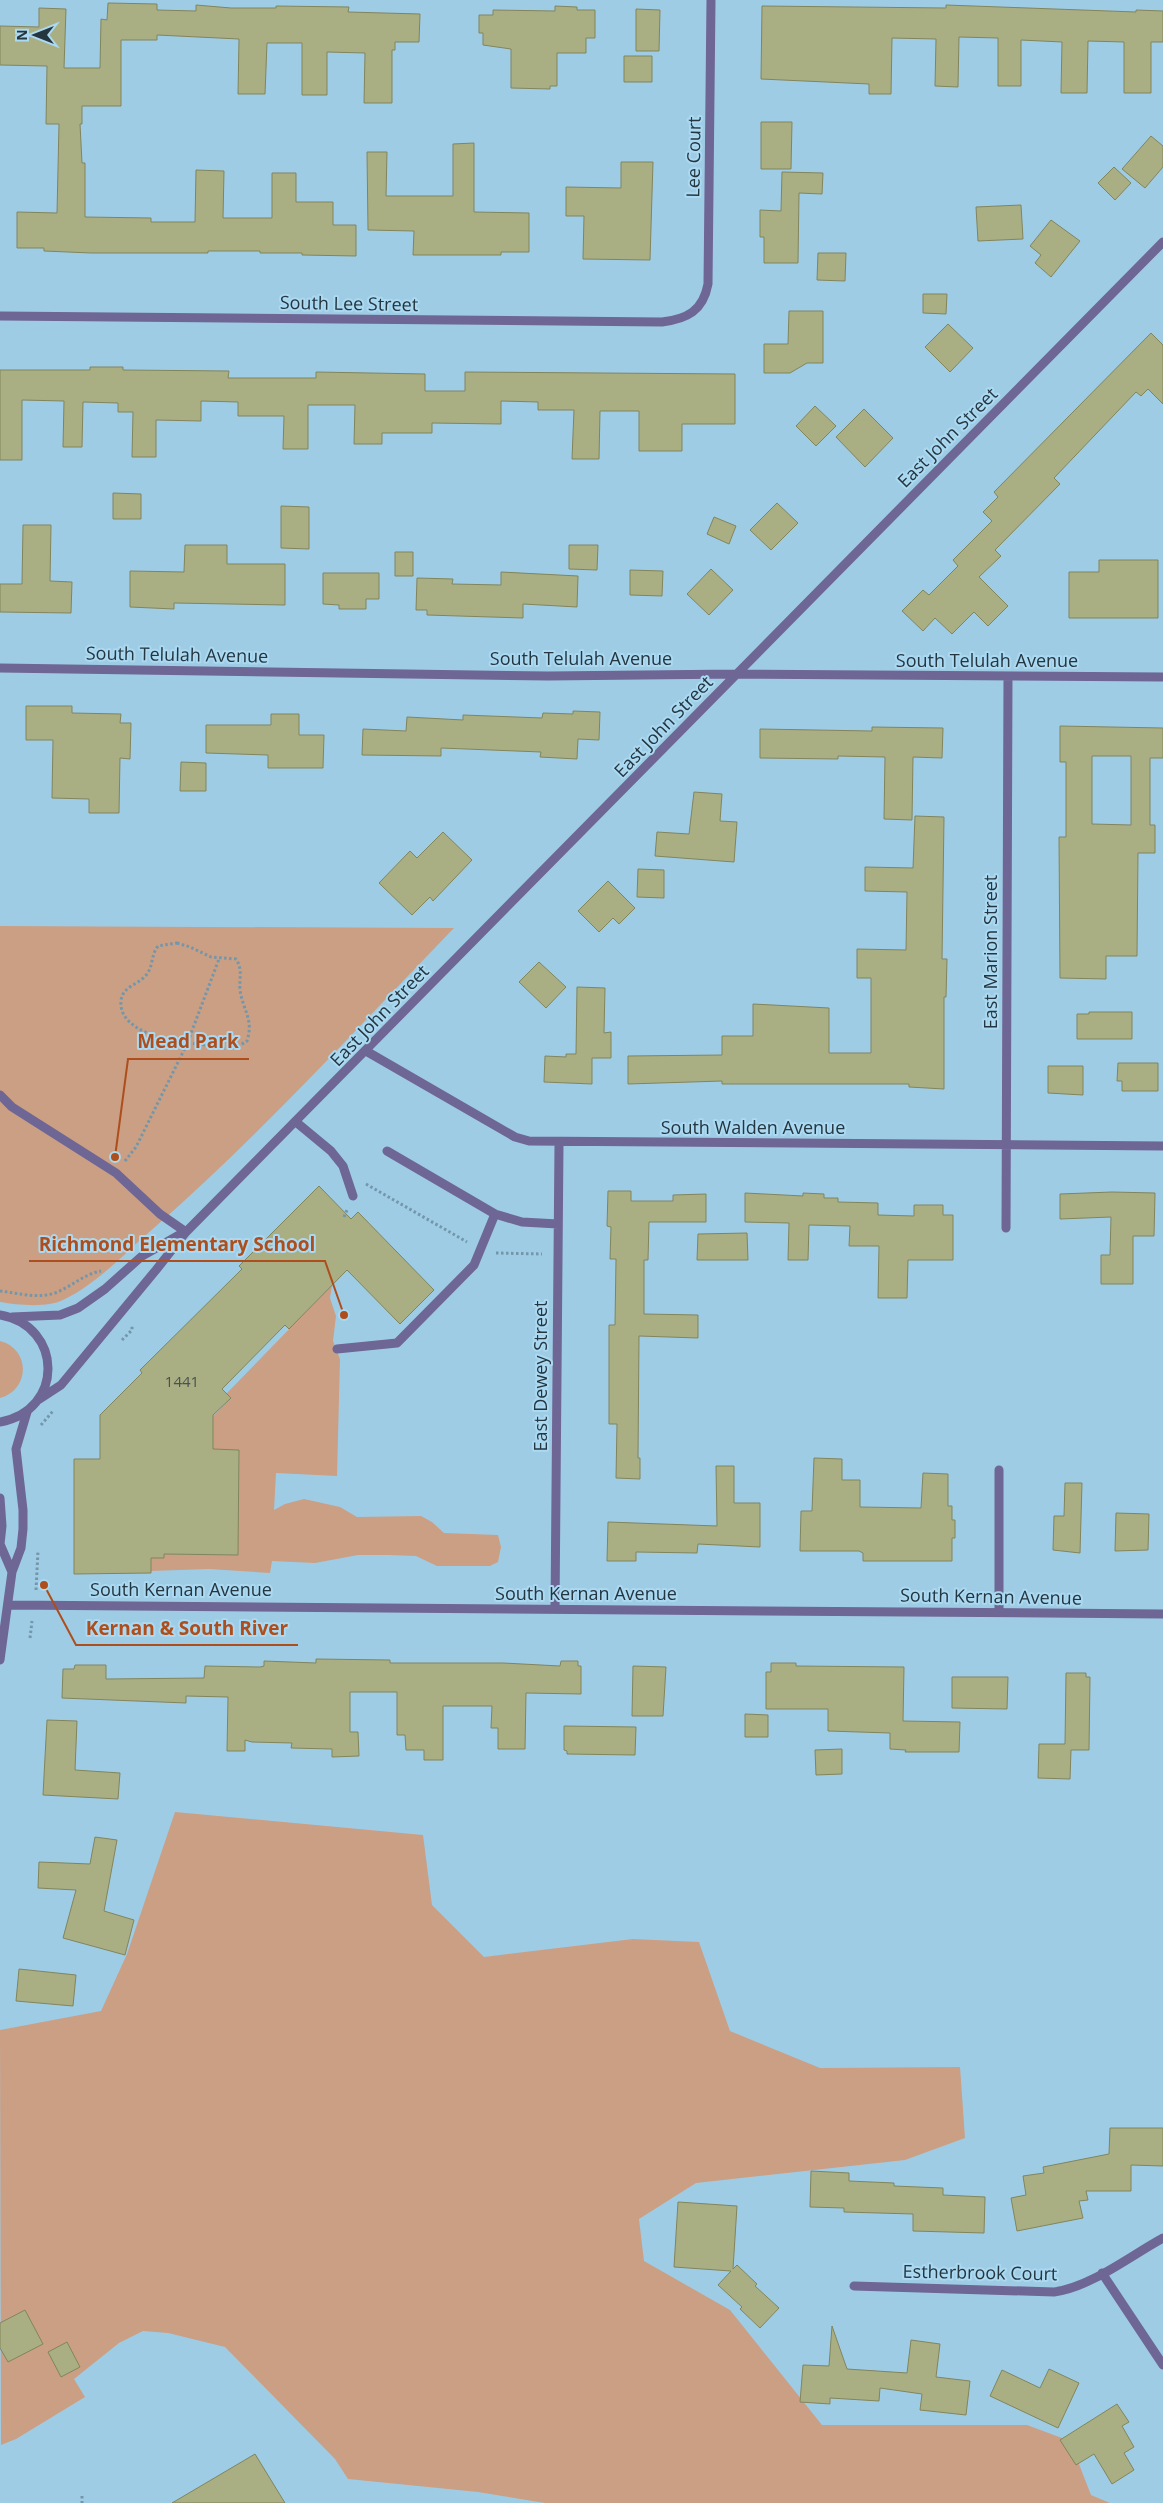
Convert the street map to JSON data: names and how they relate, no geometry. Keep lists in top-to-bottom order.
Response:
{
  "streets": {
    "street": [
      "Lee Court",
      "South Lee Street",
      "East John Street",
      "South Telulah Avenue",
      "East Marion Street",
      "South Walden Avenue",
      "East Dewey Street",
      "South Kernan Avenue",
      "Estherbrook Court"
    ]
  },
  "crossings": [
    ["Lee Court", "South Lee Street"],
    ["East John Street", "South Telulah Avenue"],
    ["East John Street", "South Walden Avenue"],
    ["South Telulah Avenue", "East Marion Street"],
    ["East Marion Street", "South Walden Avenue"],
    ["South Walden Avenue", "East Dewey Street"],
    ["East Dewey Street", "South Kernan Avenue"]
  ],
  "places": ["Mead Park", "Richmond Elementary School", "Kernan & South River"],
  "house_numbers": ["1441"],
  "north": "left"
}
